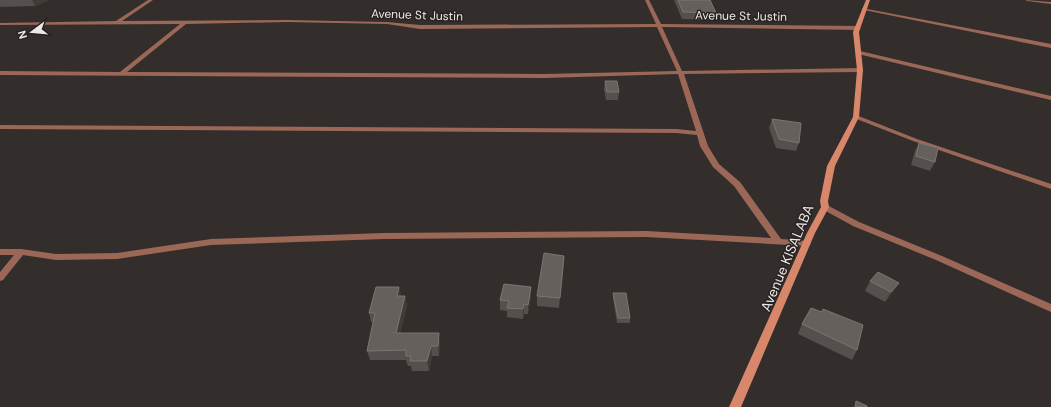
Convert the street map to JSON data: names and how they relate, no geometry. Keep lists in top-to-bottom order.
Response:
{
  "streets": {
    "street": ["Avenue St Justin", "Avenue KISALABA"]
  },
  "crossings": [
    ["Avenue St Justin", "Avenue KISALABA"]
  ],
  "north": "left"
}
